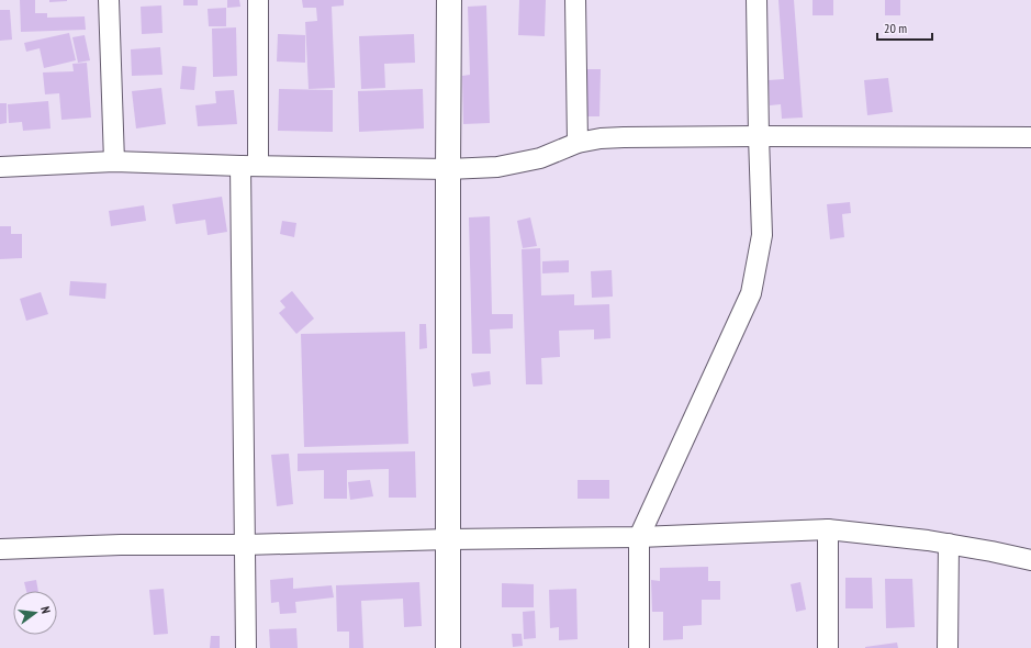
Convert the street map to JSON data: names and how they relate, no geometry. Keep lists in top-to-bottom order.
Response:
{
  "scale_bar": "20 m",
  "north": "right"
}
